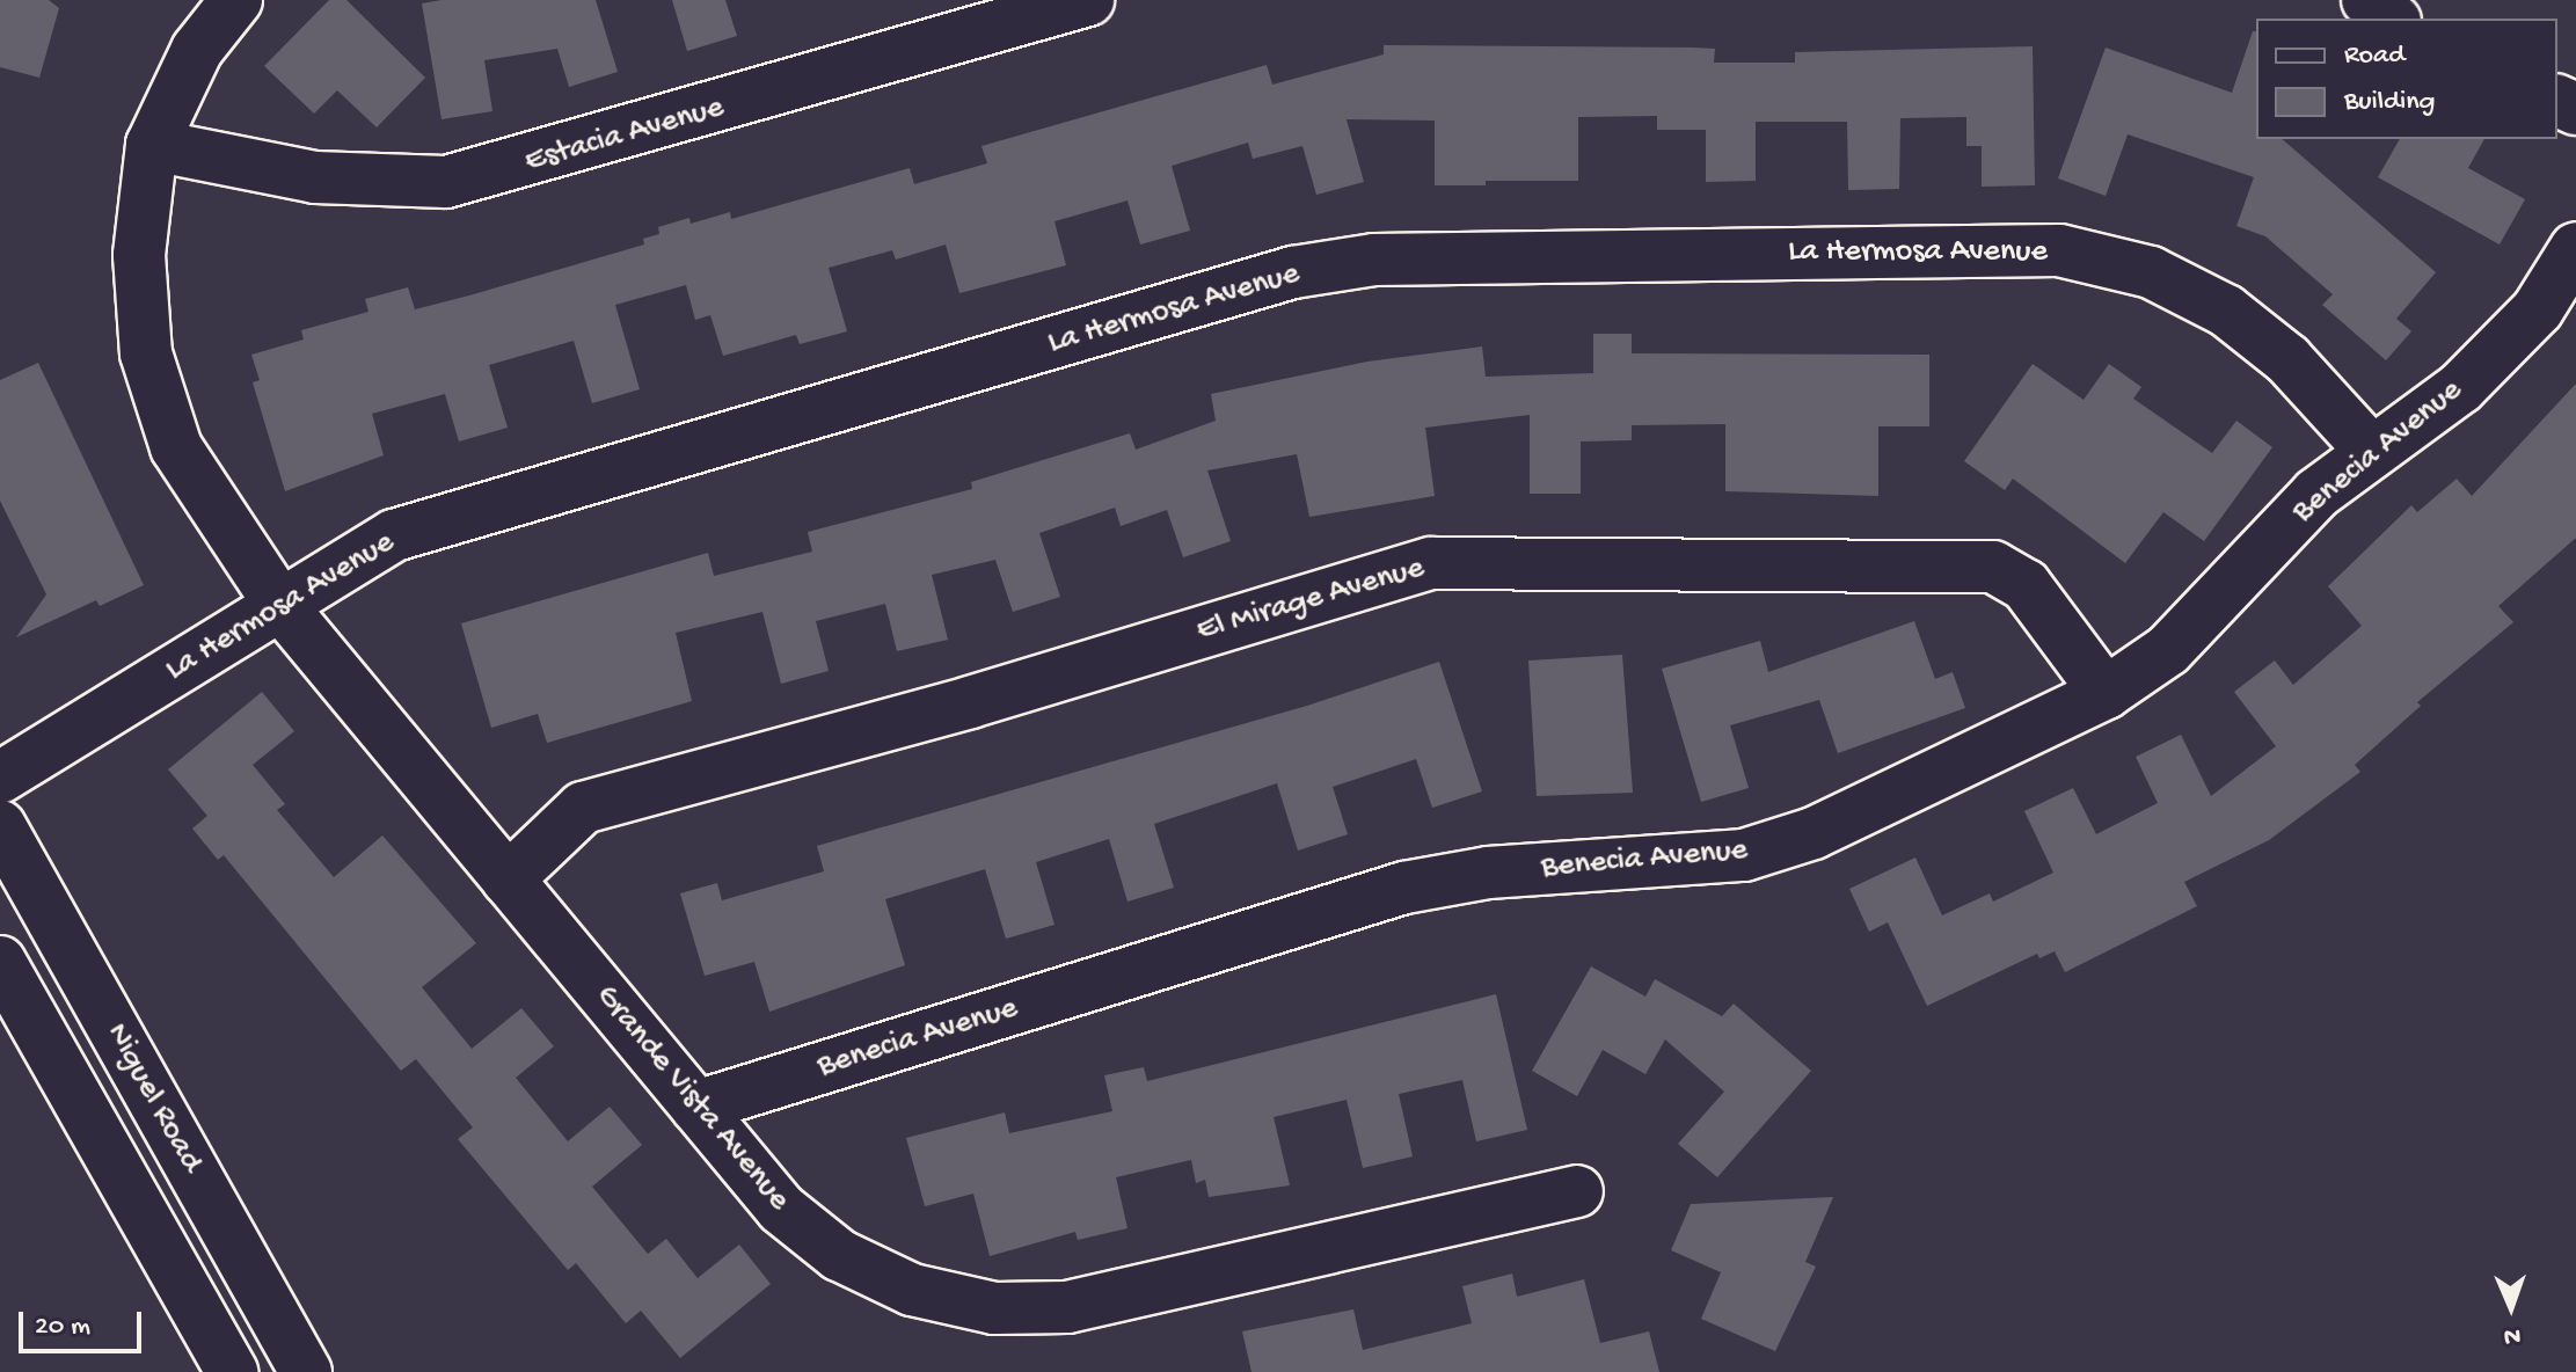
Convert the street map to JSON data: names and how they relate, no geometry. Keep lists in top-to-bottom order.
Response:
{
  "streets": {
    "street": [
      "Estacia Avenue",
      "La Hermosa Avenue",
      "Benecia Avenue",
      "El Mirage Avenue",
      "Niguel Road",
      "Grande Vista Avenue"
    ]
  },
  "crossings": [
    ["Estacia Avenue", "Grande Vista Avenue"],
    ["La Hermosa Avenue", "Benecia Avenue"],
    ["La Hermosa Avenue", "Grande Vista Avenue"],
    ["Benecia Avenue", "El Mirage Avenue"],
    ["Benecia Avenue", "Grande Vista Avenue"],
    ["El Mirage Avenue", "Grande Vista Avenue"]
  ],
  "legend": ["Road", "Building"],
  "scale_bar": "20 m",
  "north": "bottom"
}
